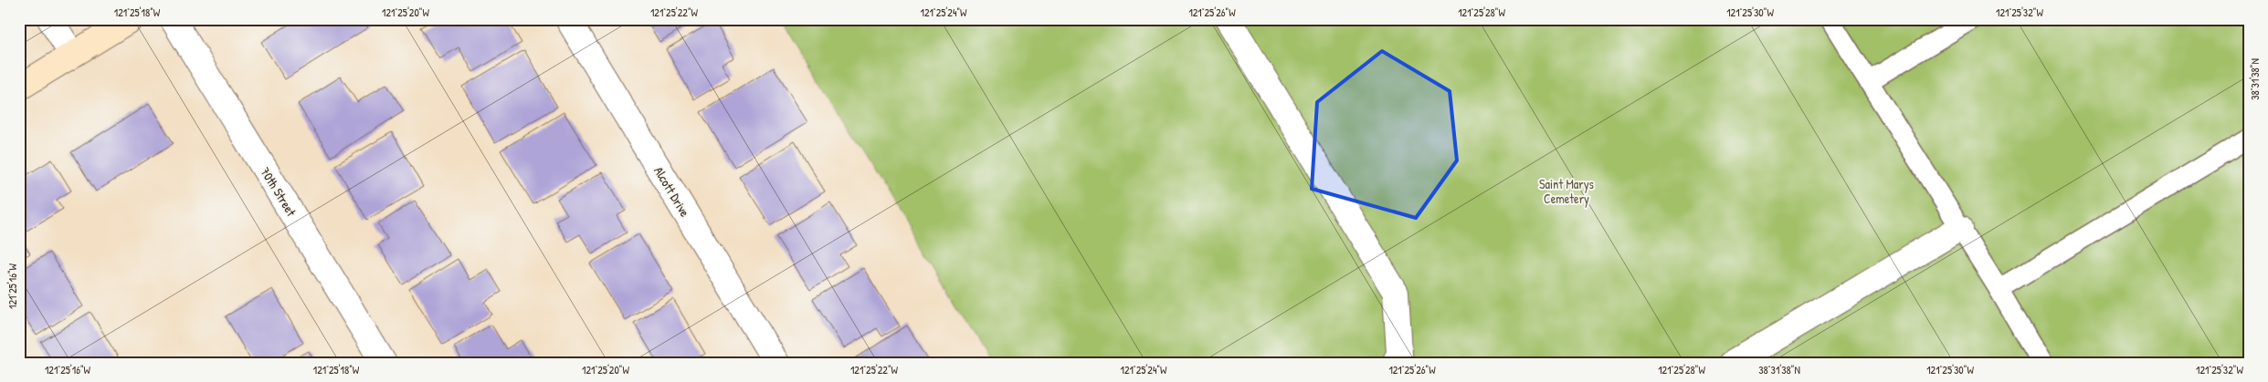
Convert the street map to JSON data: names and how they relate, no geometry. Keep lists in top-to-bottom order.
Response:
{
  "streets": {
    "street": ["70th Street", "Alcott Drive"]
  },
  "parks": ["Saint Marys Cemetery"],
  "coordinates": [
    "121°25'18\"W",
    "121°25'20\"W",
    "121°25'22\"W",
    "121°25'24\"W",
    "121°25'26\"W",
    "121°25'28\"W",
    "121°25'30\"W",
    "121°25'32\"W",
    "38°31'38\"N",
    "121°25'16\"W"
  ]
}
